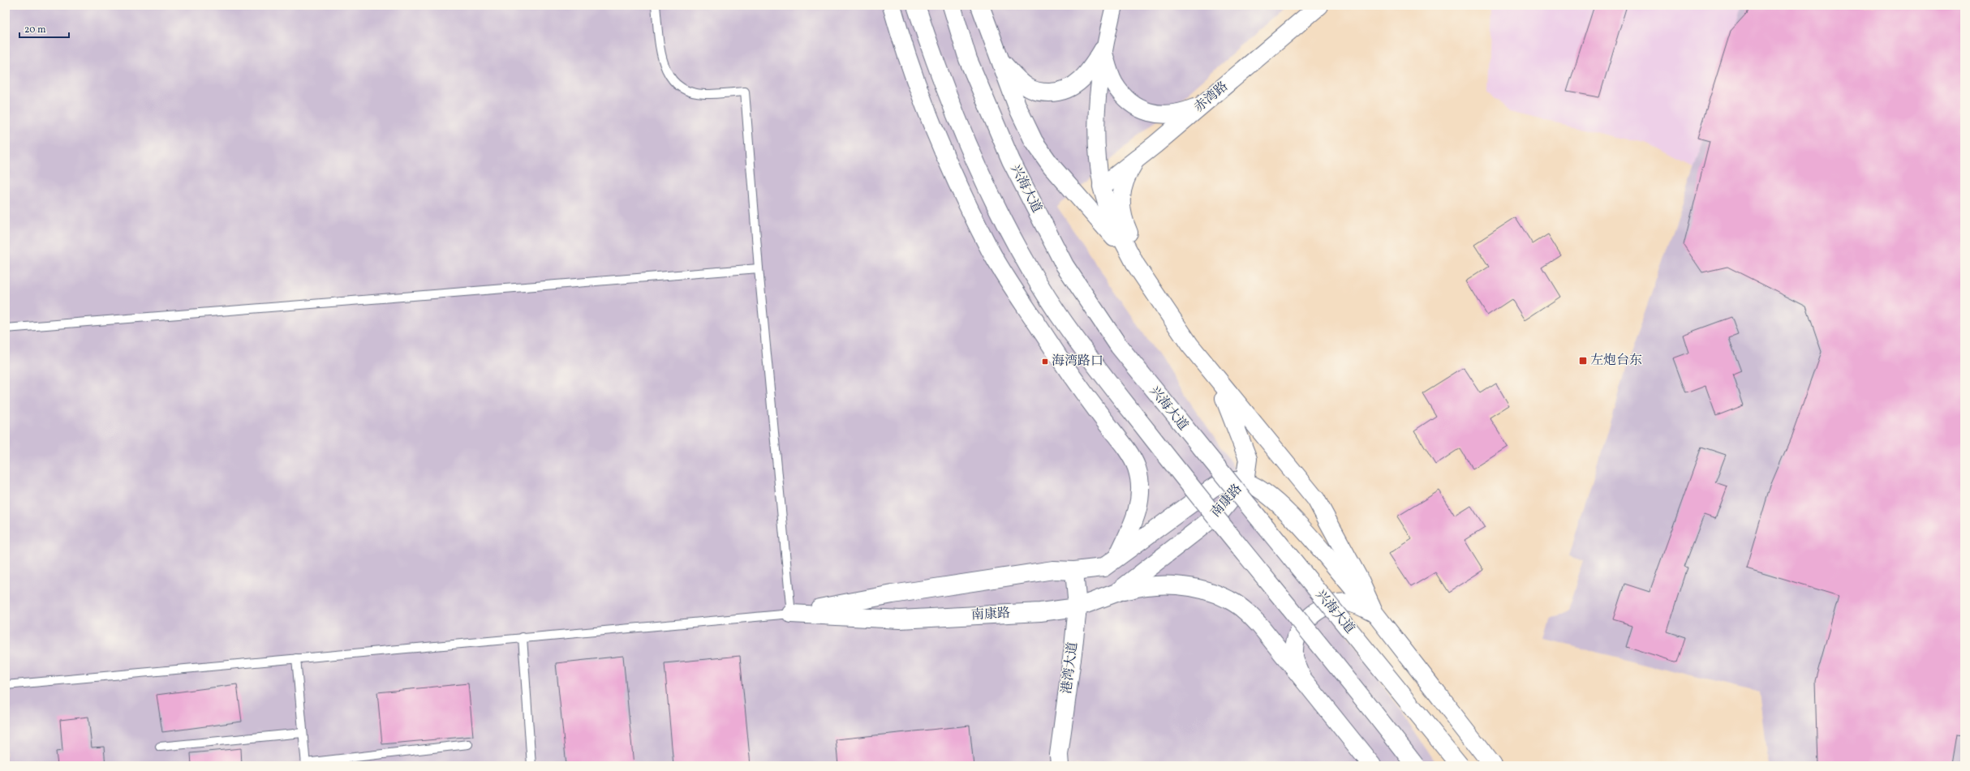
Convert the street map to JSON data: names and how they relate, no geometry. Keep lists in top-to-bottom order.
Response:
{
  "streets": {
    "street": [
      "赤湾路",
      "兴海大道",
      "南康路",
      "港湾大道"
    ]
  },
  "crossings": [
    ["南康路", "港湾大道"]
  ],
  "places": {
    "transit": ["左炮台东", "海湾路口"]
  },
  "scale_bar": "20 m"
}
